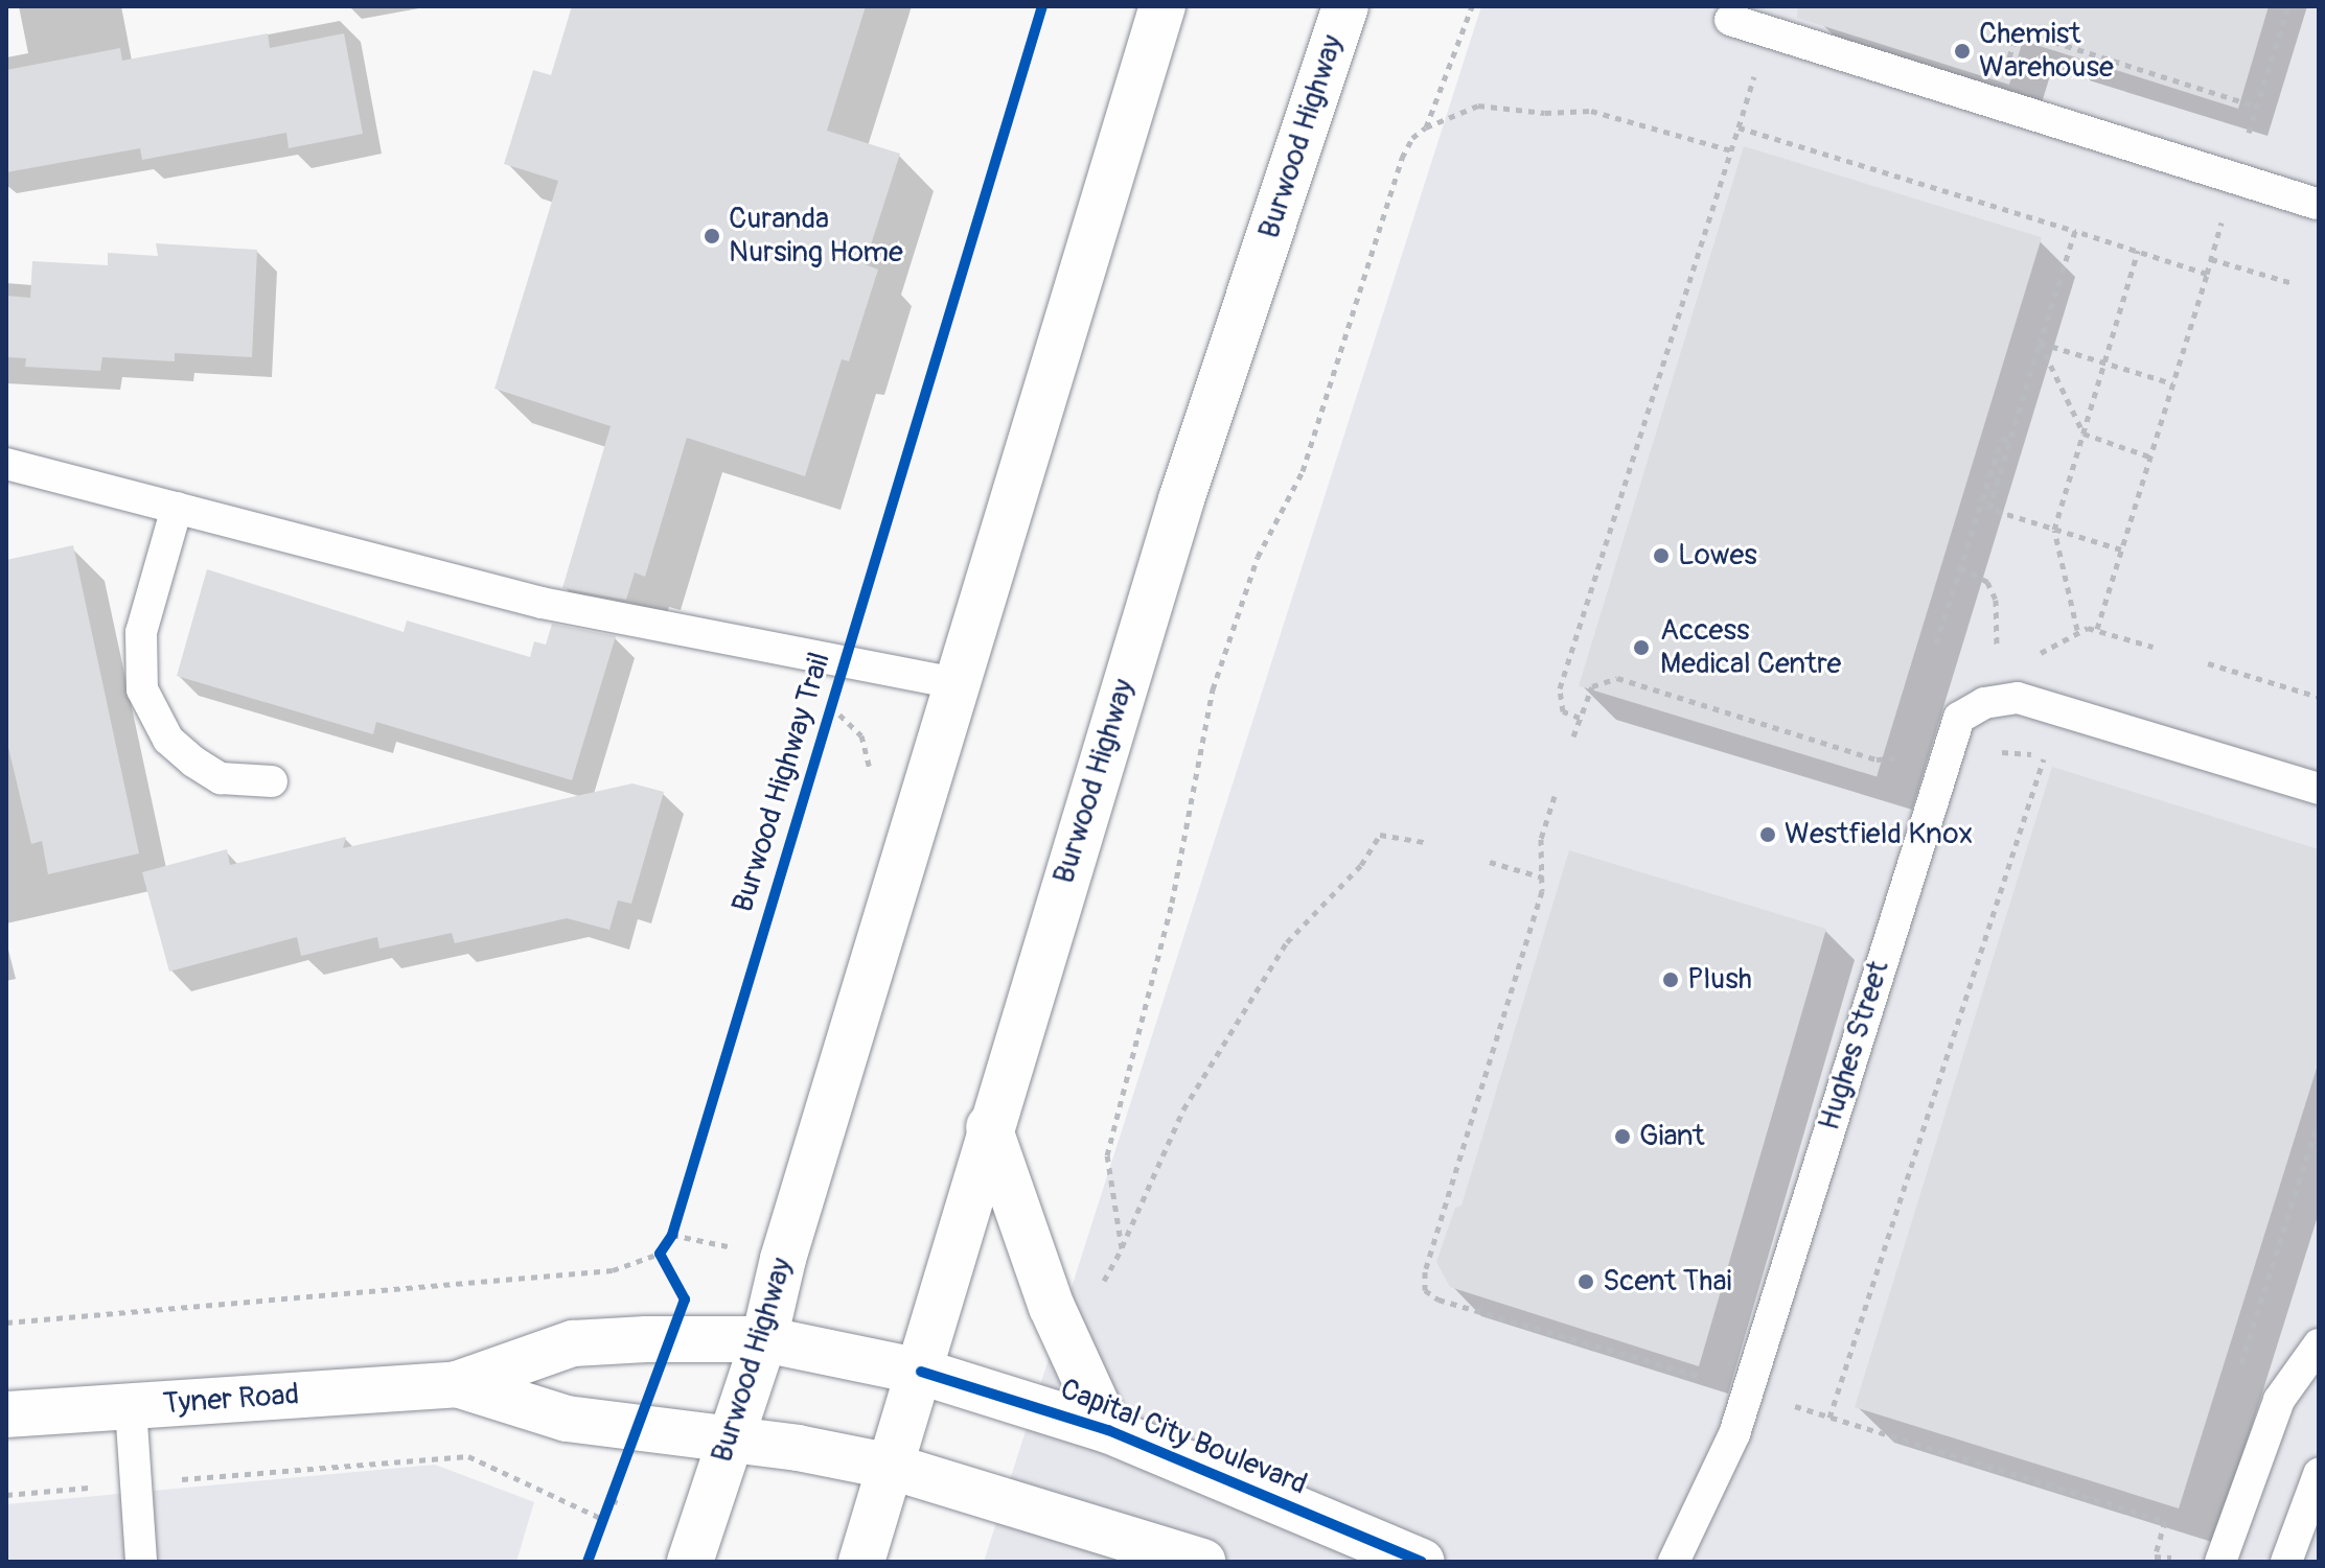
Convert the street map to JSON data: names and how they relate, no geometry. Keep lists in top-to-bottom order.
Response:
{
  "streets": {
    "main road": ["Burwood Highway", "Tyner Road", "Capital City Boulevard"],
    "lane": ["Hughes Street"],
    "cycle path": ["Burwood Highway Trail"]
  },
  "crossings": [
    ["Burwood Highway", "Tyner Road"],
    ["Burwood Highway", "Capital City Boulevard"],
    ["Tyner Road", "Capital City Boulevard"]
  ],
  "places": [
    "Chemist Warehouse",
    "Curanda Nursing Home",
    "Lowes",
    "Access Medical Centre",
    "Westfield Knox",
    "Plush",
    "Giant",
    "Scent Thai"
  ]
}
